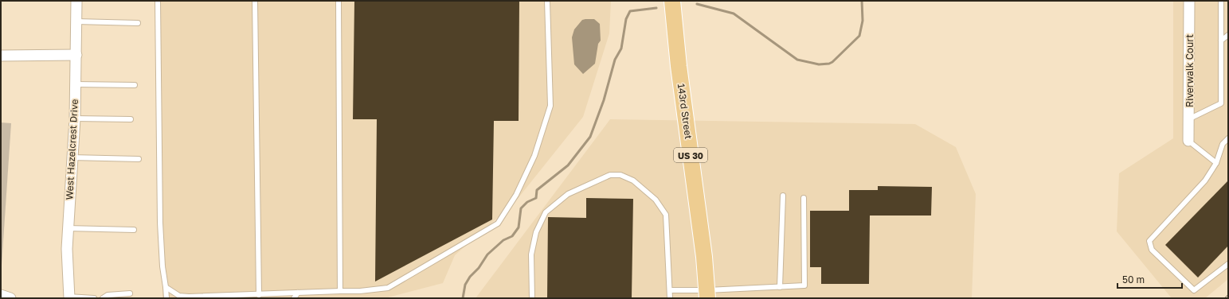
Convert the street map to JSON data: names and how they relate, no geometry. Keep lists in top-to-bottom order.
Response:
{
  "streets": {
    "main road": ["143rd Street", "US 30"],
    "street": ["Riverwalk Court", "West Hazelcrest Drive"]
  },
  "scale_bar": "50 m"
}
